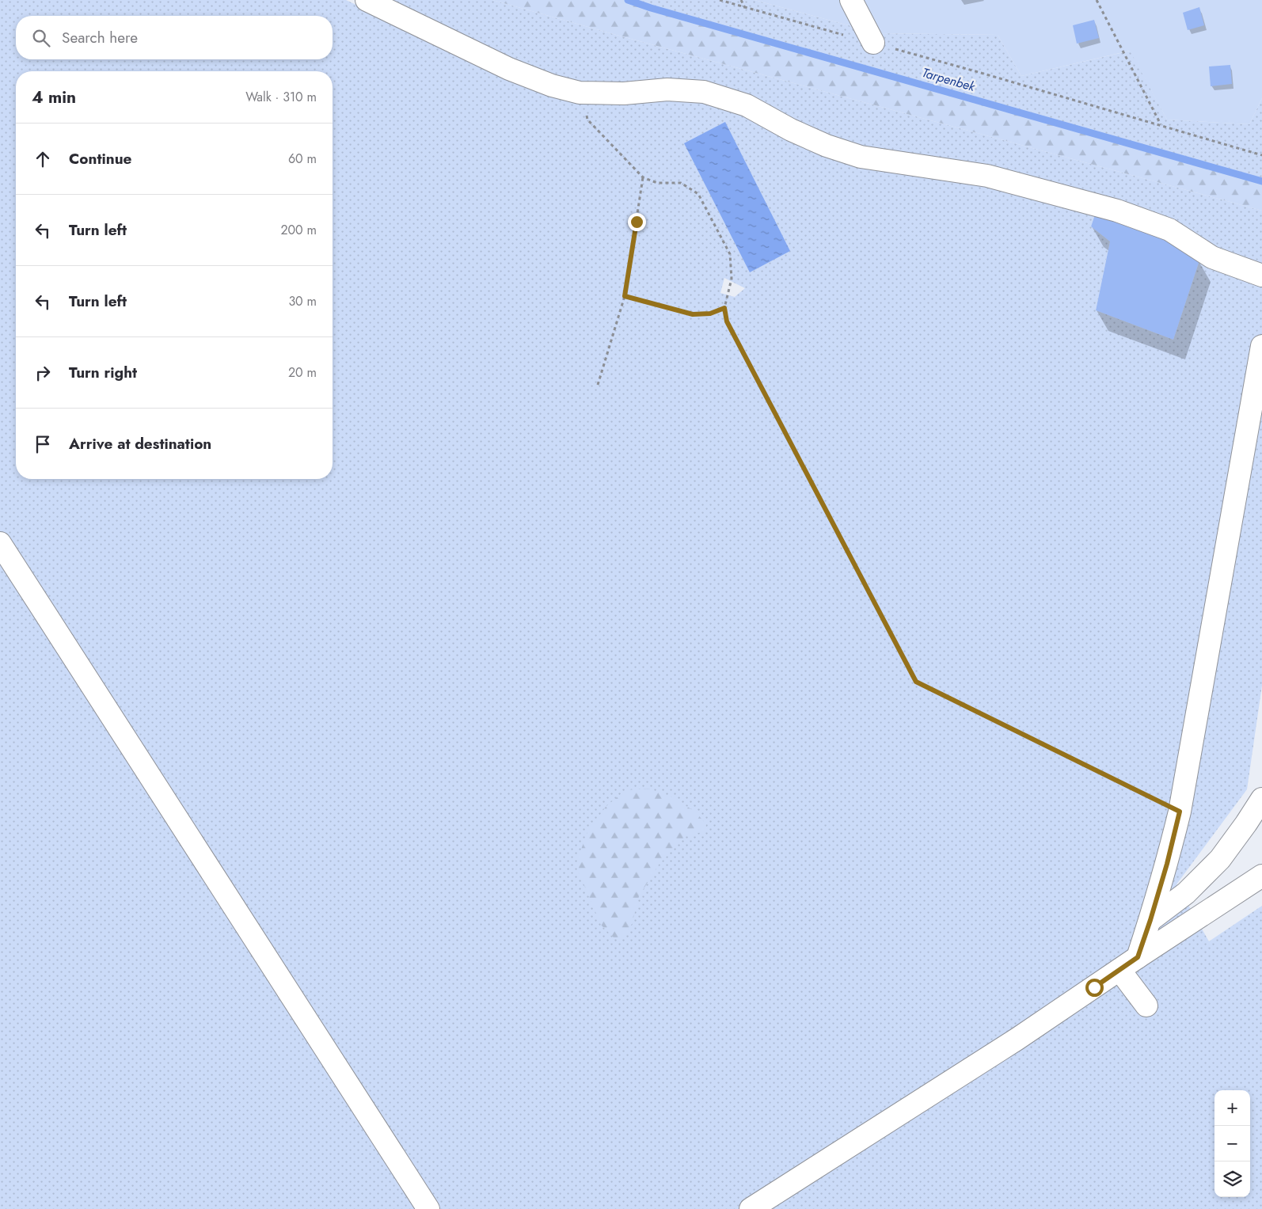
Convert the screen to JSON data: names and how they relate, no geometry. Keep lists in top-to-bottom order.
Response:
{
  "water": ["Tarpenbek"],
  "page": {
    "search": "Search here",
    "heading": ["4 min", "Walk · 310 m"],
    "list": [
      ["Continue", "60 m"],
      ["Turn left", "200 m"],
      ["Turn left", "30 m"],
      ["Turn right", "20 m"],
      "Arrive at destination"
    ],
    "map_buttons": ["+", "−"]
  }
}
